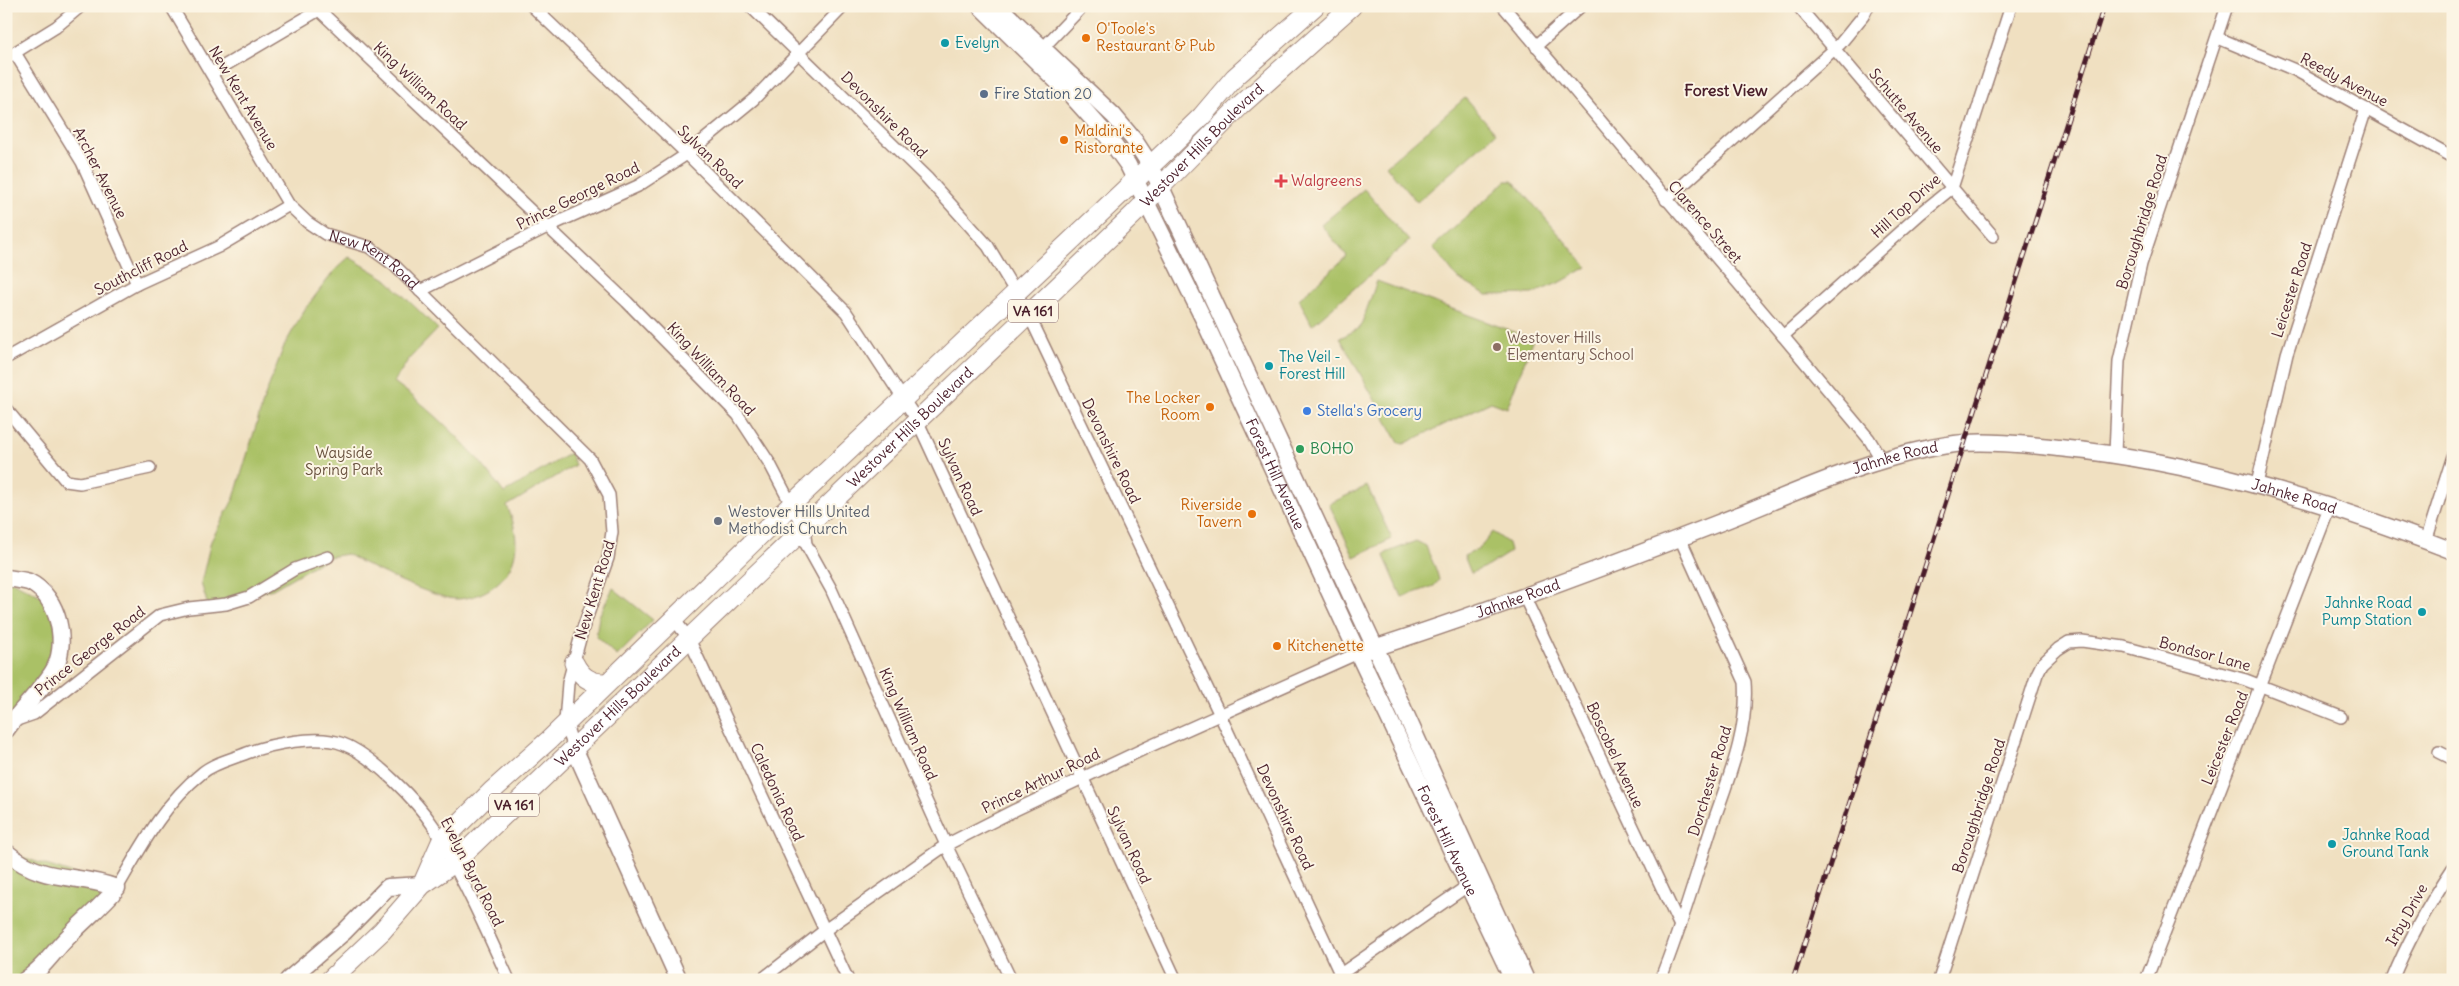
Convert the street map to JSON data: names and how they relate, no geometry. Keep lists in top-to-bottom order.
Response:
{
  "streets": {
    "main road": [
      "Westover Hills Boulevard",
      "New Kent Road",
      "VA 161",
      "Jahnke Road",
      "Forest Hill Avenue"
    ],
    "street": [
      "Reedy Avenue",
      "King William Road",
      "New Kent Avenue",
      "Schutte Avenue",
      "Devonshire Road",
      "Sylvan Road",
      "Archer Avenue",
      "Prince George Road",
      "Hill Top Drive",
      "Clarence Street",
      "Boroughbridge Road",
      "Southcliff Road",
      "Leicester Road",
      "Bondsor Lane",
      "Boscobel Avenue",
      "Prince Arthur Road",
      "Dorchester Road",
      "Caledonia Road",
      "Evelyn Byrd Road",
      "Irby Drive"
    ]
  },
  "crossings": [
    ["Reedy Avenue", "Boroughbridge Road"],
    ["Reedy Avenue", "Leicester Road"],
    ["King William Road", "Westover Hills Boulevard"],
    ["King William Road", "Prince George Road"],
    ["King William Road", "Prince Arthur Road"],
    ["New Kent Avenue", "New Kent Road"],
    ["New Kent Avenue", "Southcliff Road"],
    ["Schutte Avenue", "Hill Top Drive"],
    ["Devonshire Road", "Westover Hills Boulevard"],
    ["Devonshire Road", "Prince George Road"],
    ["Devonshire Road", "Prince Arthur Road"],
    ["Westover Hills Boulevard", "Sylvan Road"],
    ["Westover Hills Boulevard", "New Kent Road"],
    ["Westover Hills Boulevard", "Forest Hill Avenue"],
    ["Westover Hills Boulevard", "Caledonia Road"],
    ["Westover Hills Boulevard", "Evelyn Byrd Road"],
    ["Sylvan Road", "Prince George Road"],
    ["Sylvan Road", "Prince Arthur Road"],
    ["Archer Avenue", "Southcliff Road"],
    ["Prince George Road", "New Kent Road"],
    ["Hill Top Drive", "Clarence Street"],
    ["Clarence Street", "Jahnke Road"],
    ["Boroughbridge Road", "Jahnke Road"],
    ["Boroughbridge Road", "Bondsor Lane"],
    ["New Kent Road", "Southcliff Road"],
    ["Leicester Road", "Jahnke Road"],
    ["Leicester Road", "Bondsor Lane"],
    ["Jahnke Road", "Forest Hill Avenue"],
    ["Jahnke Road", "Boscobel Avenue"],
    ["Jahnke Road", "Prince Arthur Road"],
    ["Jahnke Road", "Dorchester Road"],
    ["Forest Hill Avenue", "Prince Arthur Road"],
    ["Boscobel Avenue", "Dorchester Road"],
    ["Prince Arthur Road", "Caledonia Road"]
  ],
  "districts": ["Forest View"],
  "parks": ["Wayside Spring Park"],
  "places": {
    "other": [
      "O'Toole's Restaurant & Pub",
      "Evelyn",
      "Fire Station 20",
      "Maldini's Ristorante",
      "Westover Hills Elementary School",
      "The Veil - Forest Hill",
      "The Locker Room",
      "Stella's Grocery",
      "BOHO",
      "Riverside Tavern",
      "Westover Hills United Methodist Church",
      "Jahnke Road Pump Station",
      "Kitchenette",
      "Jahnke Road Ground Tank"
    ],
    "health": ["Walgreens"]
  }
}
